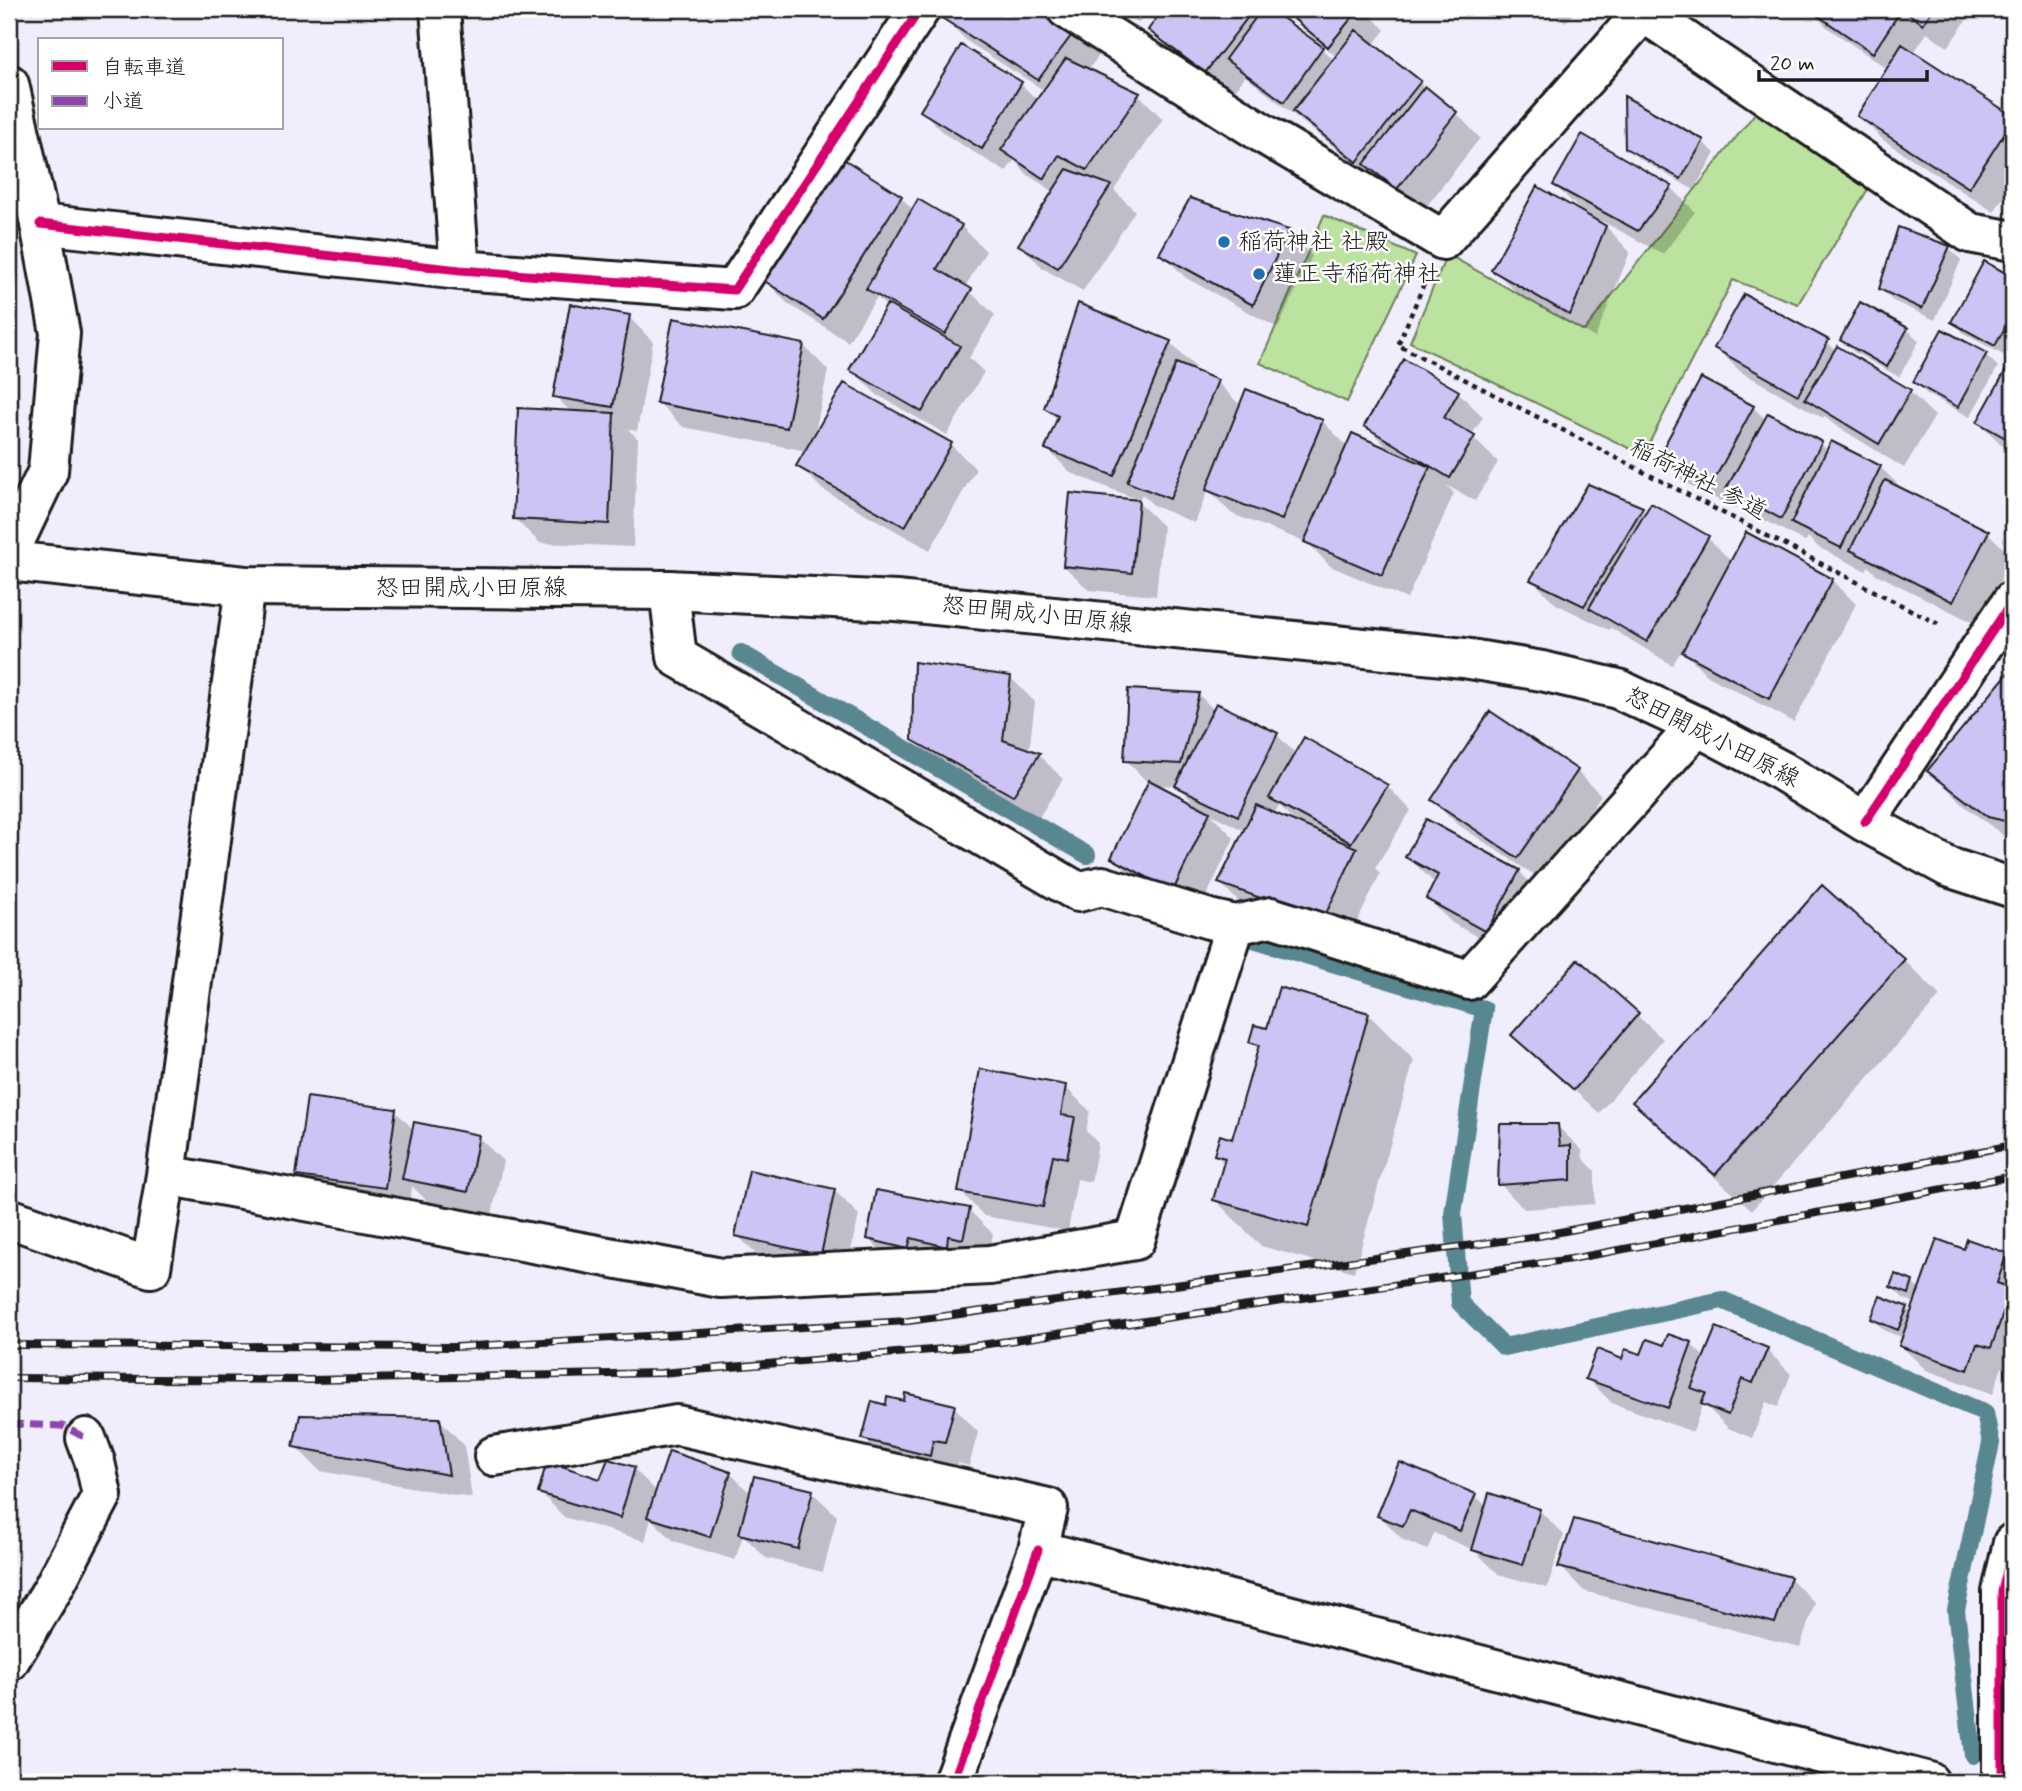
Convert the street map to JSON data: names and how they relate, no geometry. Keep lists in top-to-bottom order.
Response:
{
  "streets": {
    "main road": ["怒田開成小田原線"],
    "path": ["稲荷神社 参道"]
  },
  "places": ["稲荷神社 社殿", "蓮正寺稲荷神社"],
  "legend": ["自転車道", "小道"],
  "scale_bar": "20 m"
}
